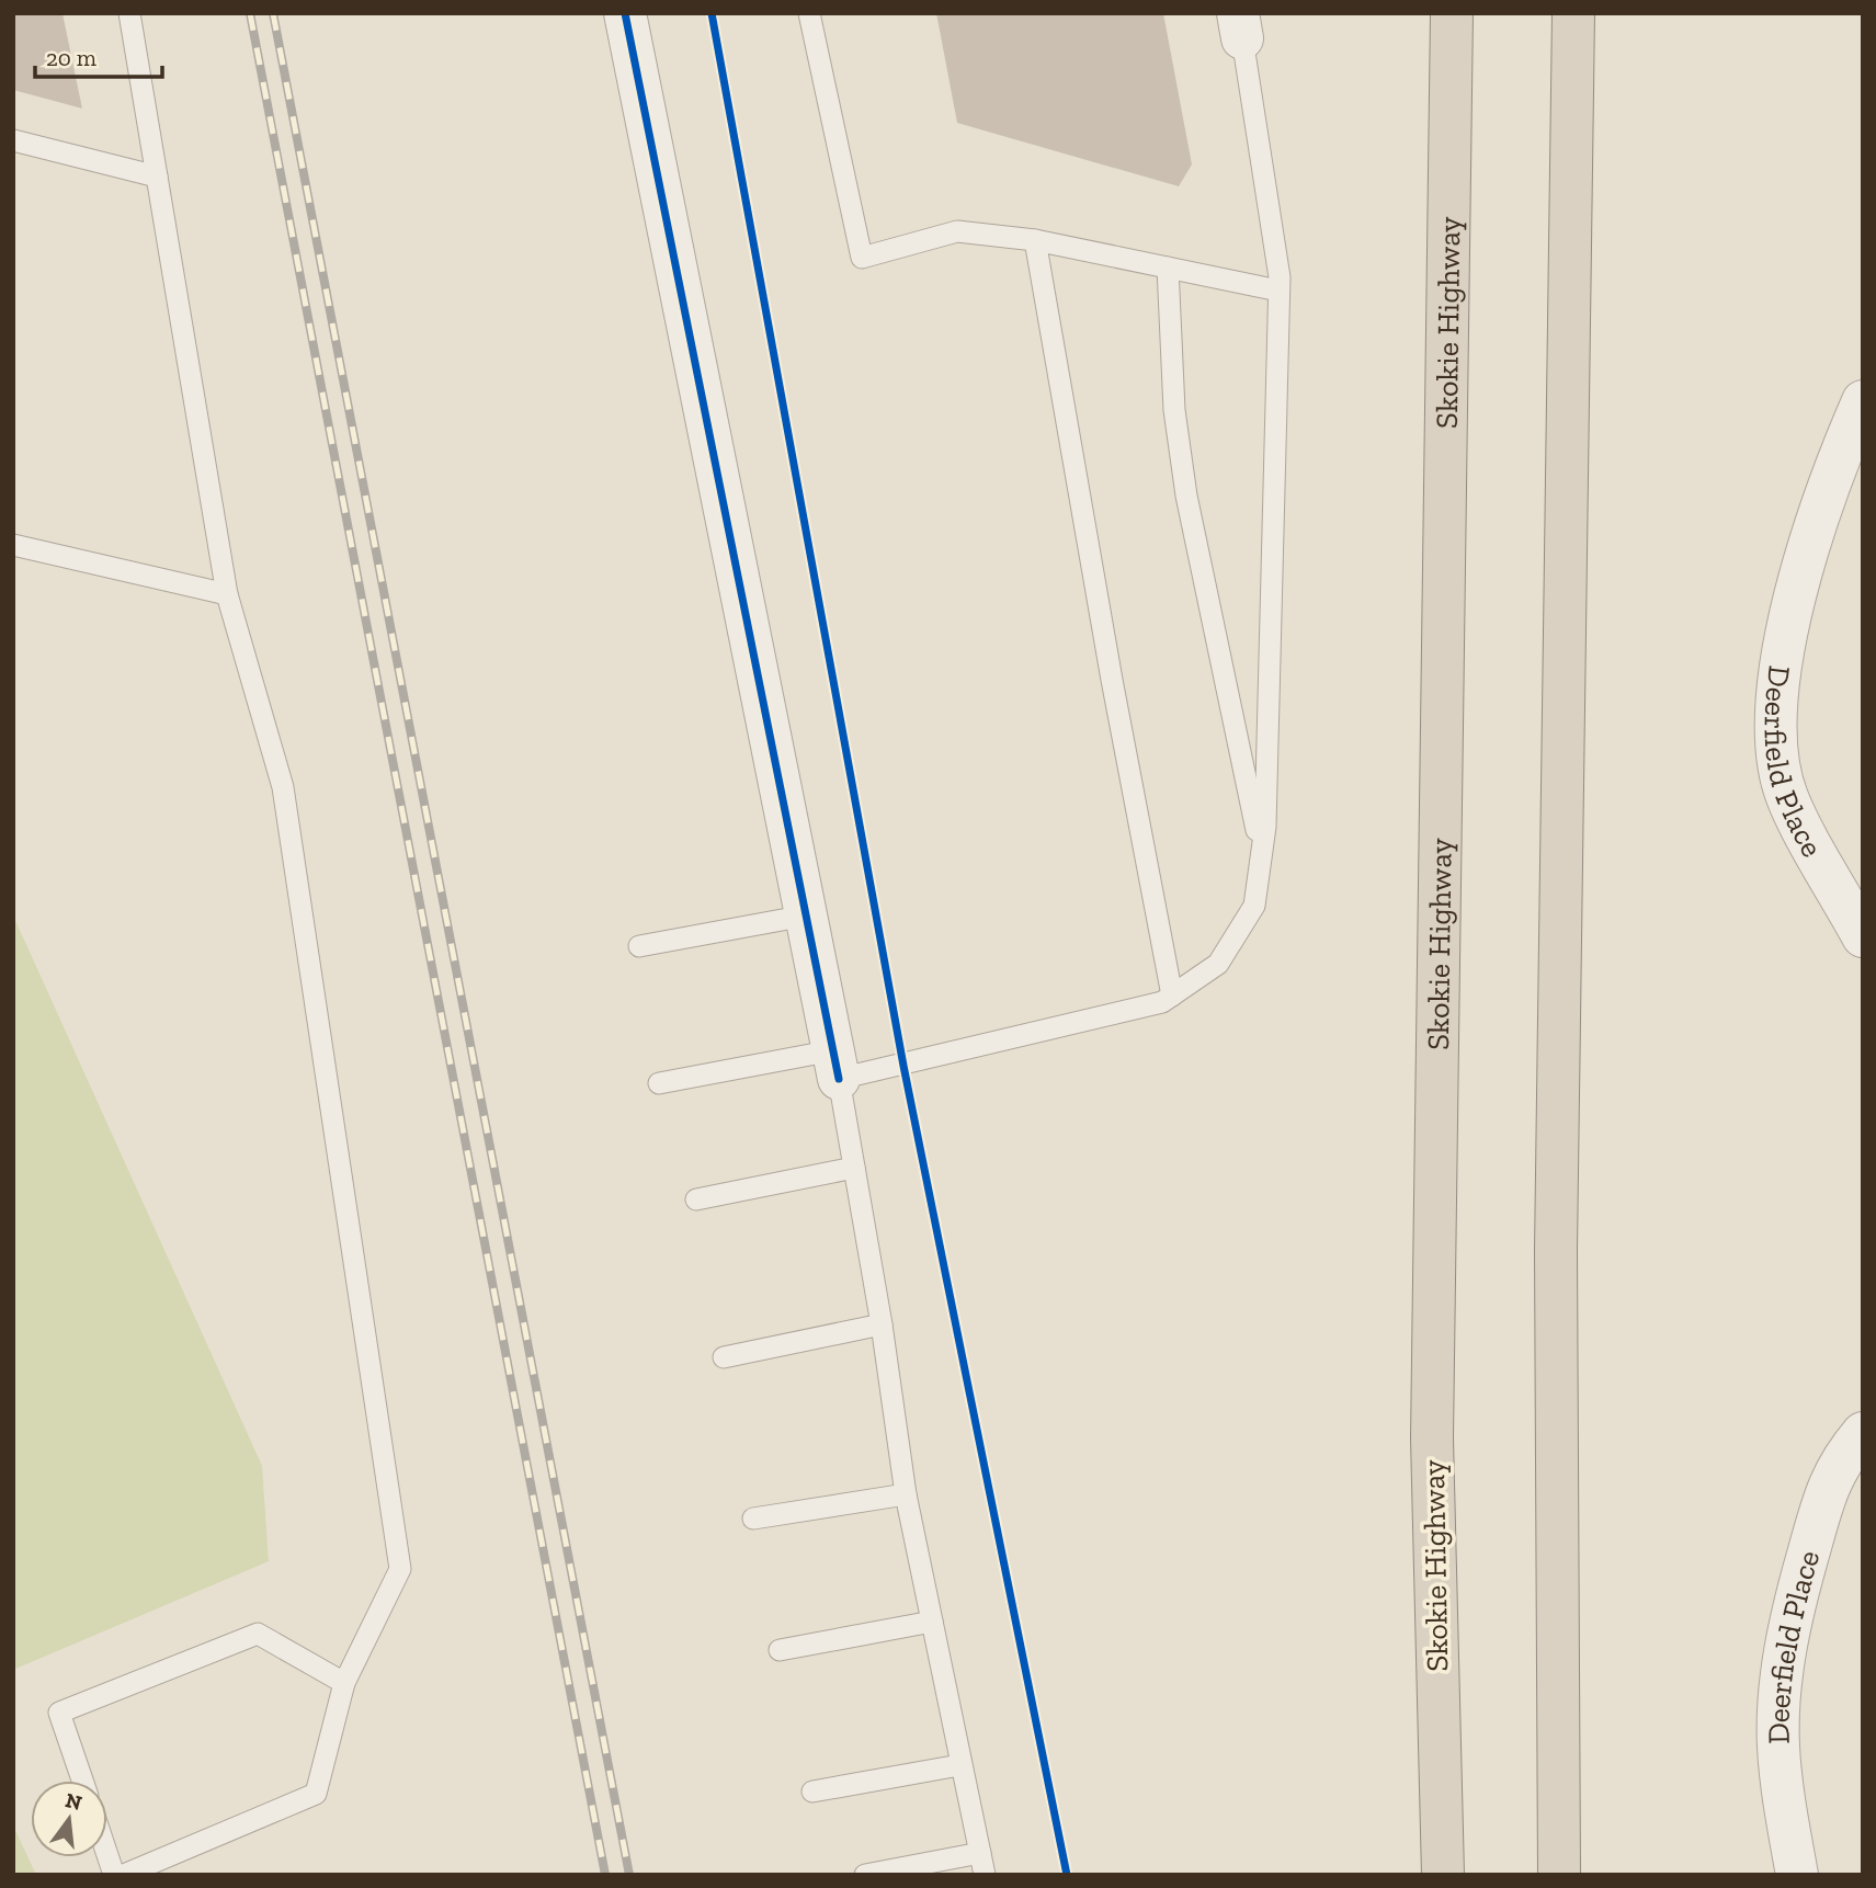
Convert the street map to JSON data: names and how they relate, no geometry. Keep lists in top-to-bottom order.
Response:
{
  "streets": {
    "highway": ["Skokie Highway"],
    "street": ["Deerfield Place"]
  },
  "scale_bar": "20 m",
  "north": "top"
}
